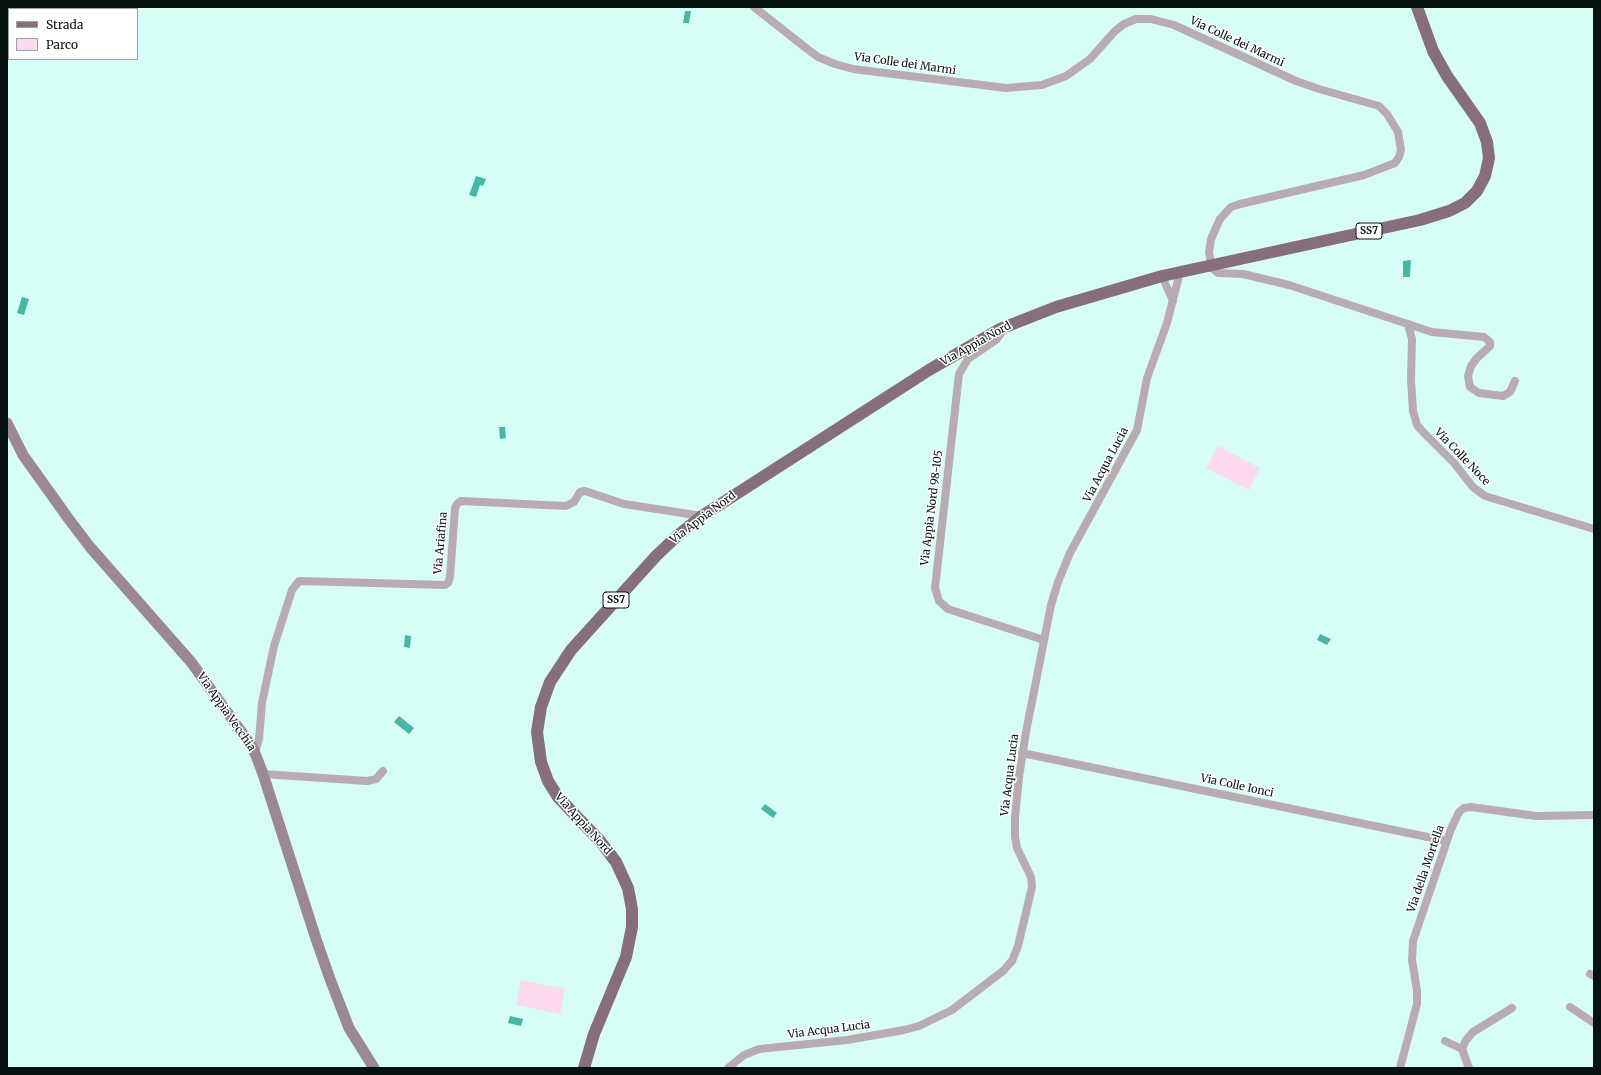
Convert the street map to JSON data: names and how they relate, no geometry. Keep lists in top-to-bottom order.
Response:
{
  "streets": {
    "main road": ["SS7", "Via Appia Nord", "Via Appia Vecchia"],
    "street": [
      "Via Colle dei Marmi",
      "Via Colle Noce",
      "Via Acqua Lucia",
      "Via Appia Nord 98-105",
      "Via Ariafina",
      "Via Colle Ionci",
      "Via della Mortella"
    ]
  },
  "crossings": [
    ["Via Colle dei Marmi", "SS7"],
    ["SS7", "Via Appia Nord"],
    ["SS7", "Via Acqua Lucia"],
    ["Via Appia Nord", "Via Appia Nord 98-105"],
    ["Via Appia Nord", "Via Ariafina"],
    ["Via Acqua Lucia", "Via Appia Nord 98-105"],
    ["Via Acqua Lucia", "Via Colle Ionci"],
    ["Via Ariafina", "Via Appia Vecchia"],
    ["Via Colle Ionci", "Via della Mortella"]
  ],
  "legend": ["Strada", "Parco"]
}
